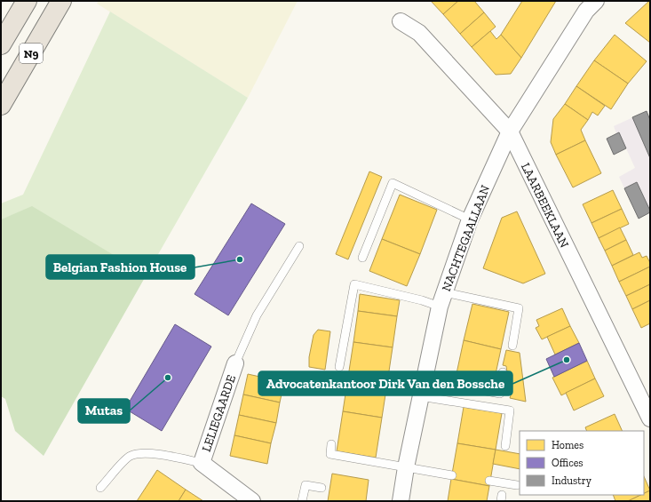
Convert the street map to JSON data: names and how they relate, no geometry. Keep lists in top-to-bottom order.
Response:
{
  "streets": {
    "highway": ["N9"],
    "street": ["LAARBEEKLAAN", "NACHTEGAALLAAN", "LELIEGAARDE"]
  },
  "crossings": [
    ["LAARBEEKLAAN", "NACHTEGAALLAAN"]
  ],
  "places": ["Belgian Fashion House", "Advocatenkantoor Dirk Van den Bossche", "Mutas"],
  "legend": ["Homes", "Offices", "Industry"]
}
